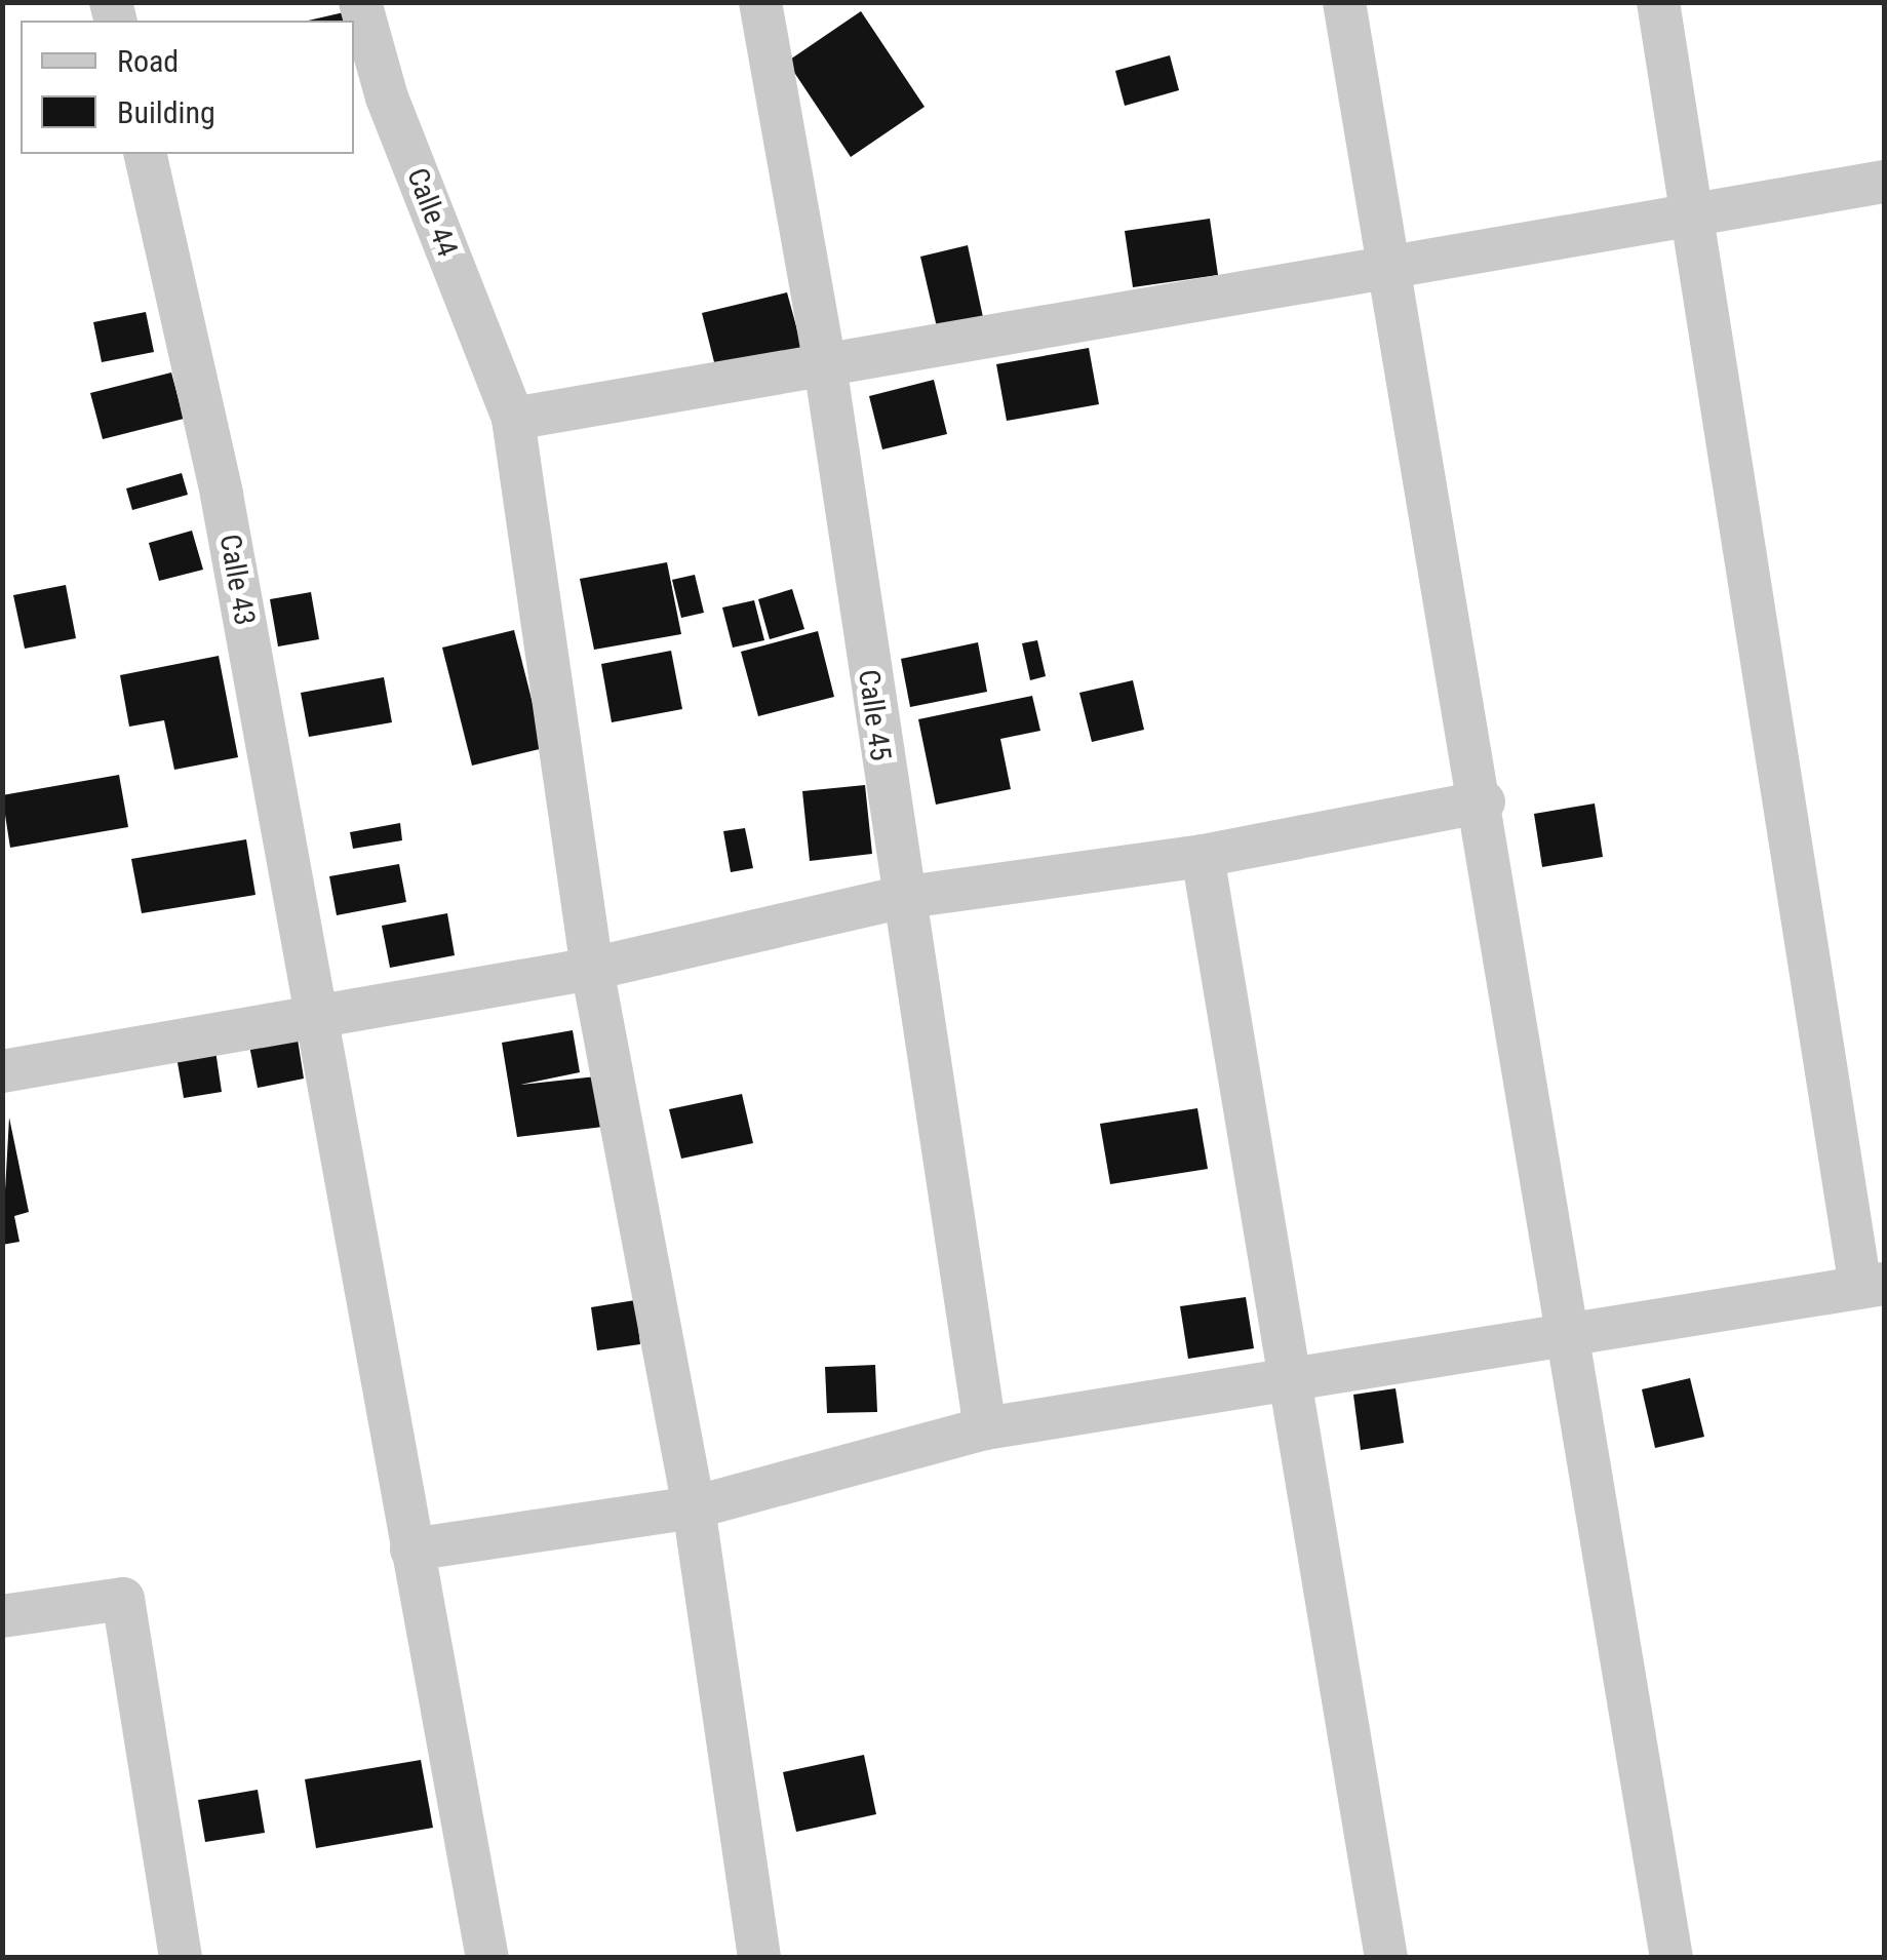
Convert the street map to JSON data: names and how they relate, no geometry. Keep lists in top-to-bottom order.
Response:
{
  "streets": {
    "street": ["Calle 44", "Calle 43", "Calle 45"]
  },
  "legend": ["Road", "Building"]
}
